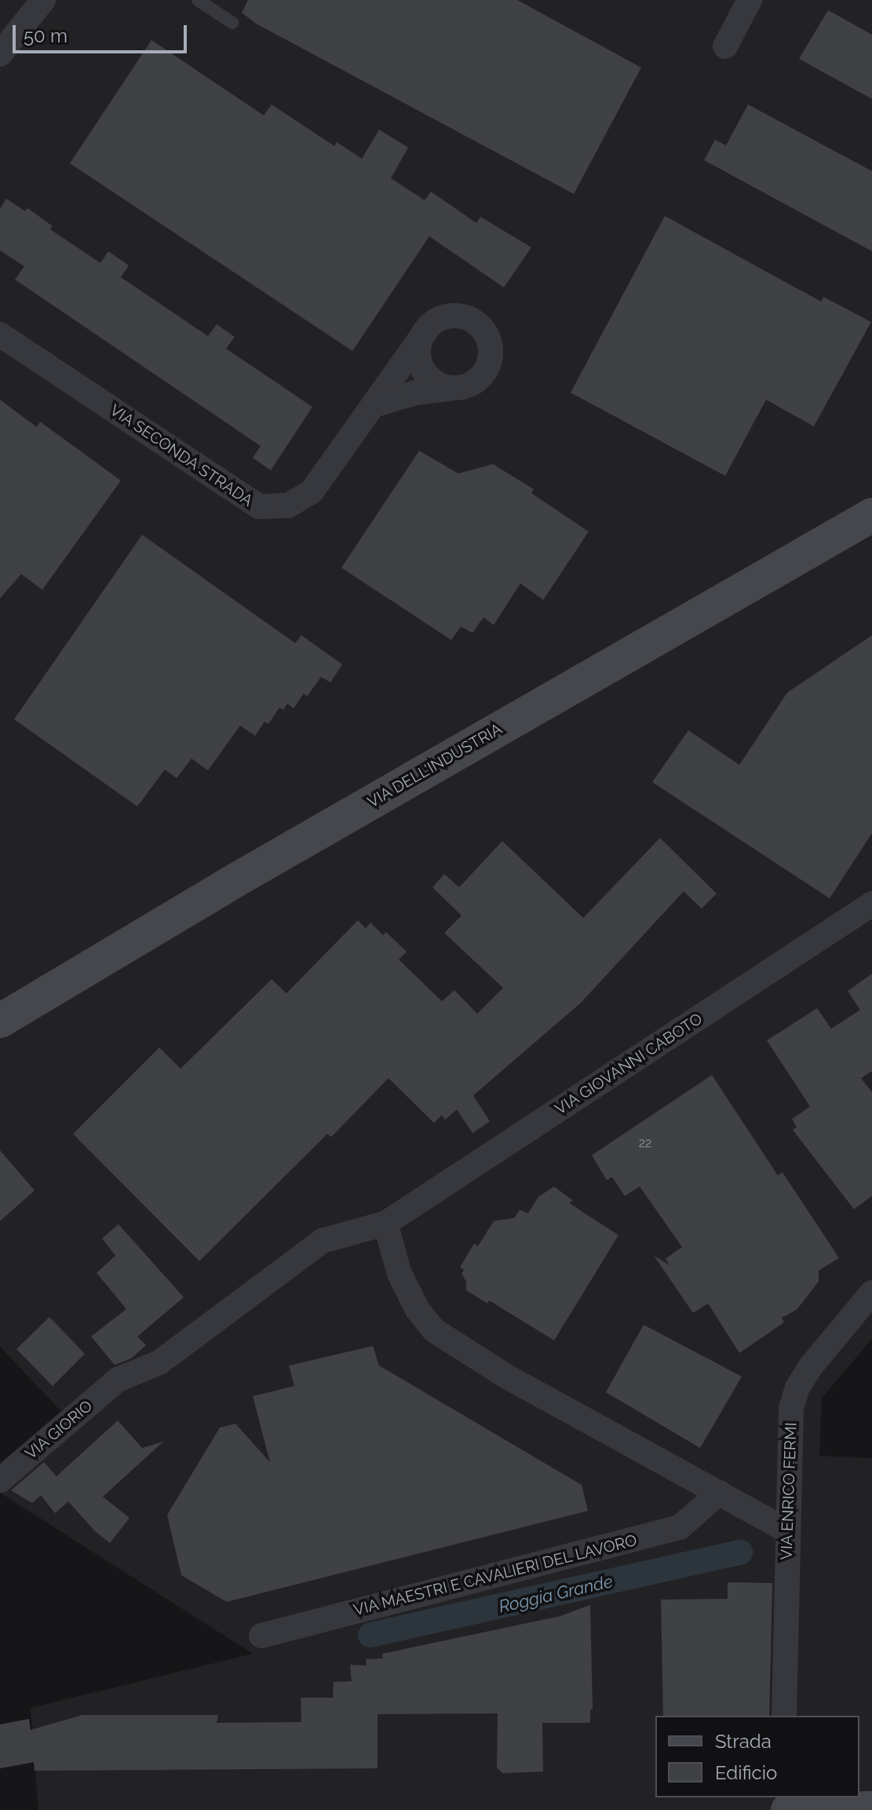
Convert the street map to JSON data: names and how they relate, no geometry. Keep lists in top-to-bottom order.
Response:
{
  "streets": {
    "main road": ["VIA DELL'INDUSTRIA"],
    "street": [
      "VIA SECONDA STRADA",
      "VIA GIOVANNI CABOTO",
      "VIA GIORIO",
      "VIA ENRICO FERMI",
      "VIA MAESTRI E CAVALIERI DEL LAVORO"
    ]
  },
  "crossings": [
    ["VIA GIOVANNI CABOTO", "VIA GIORIO"]
  ],
  "water": ["Roggia Grande"],
  "house_numbers": ["22"],
  "legend": ["Strada", "Edificio"],
  "scale_bar": "50 m"
}
